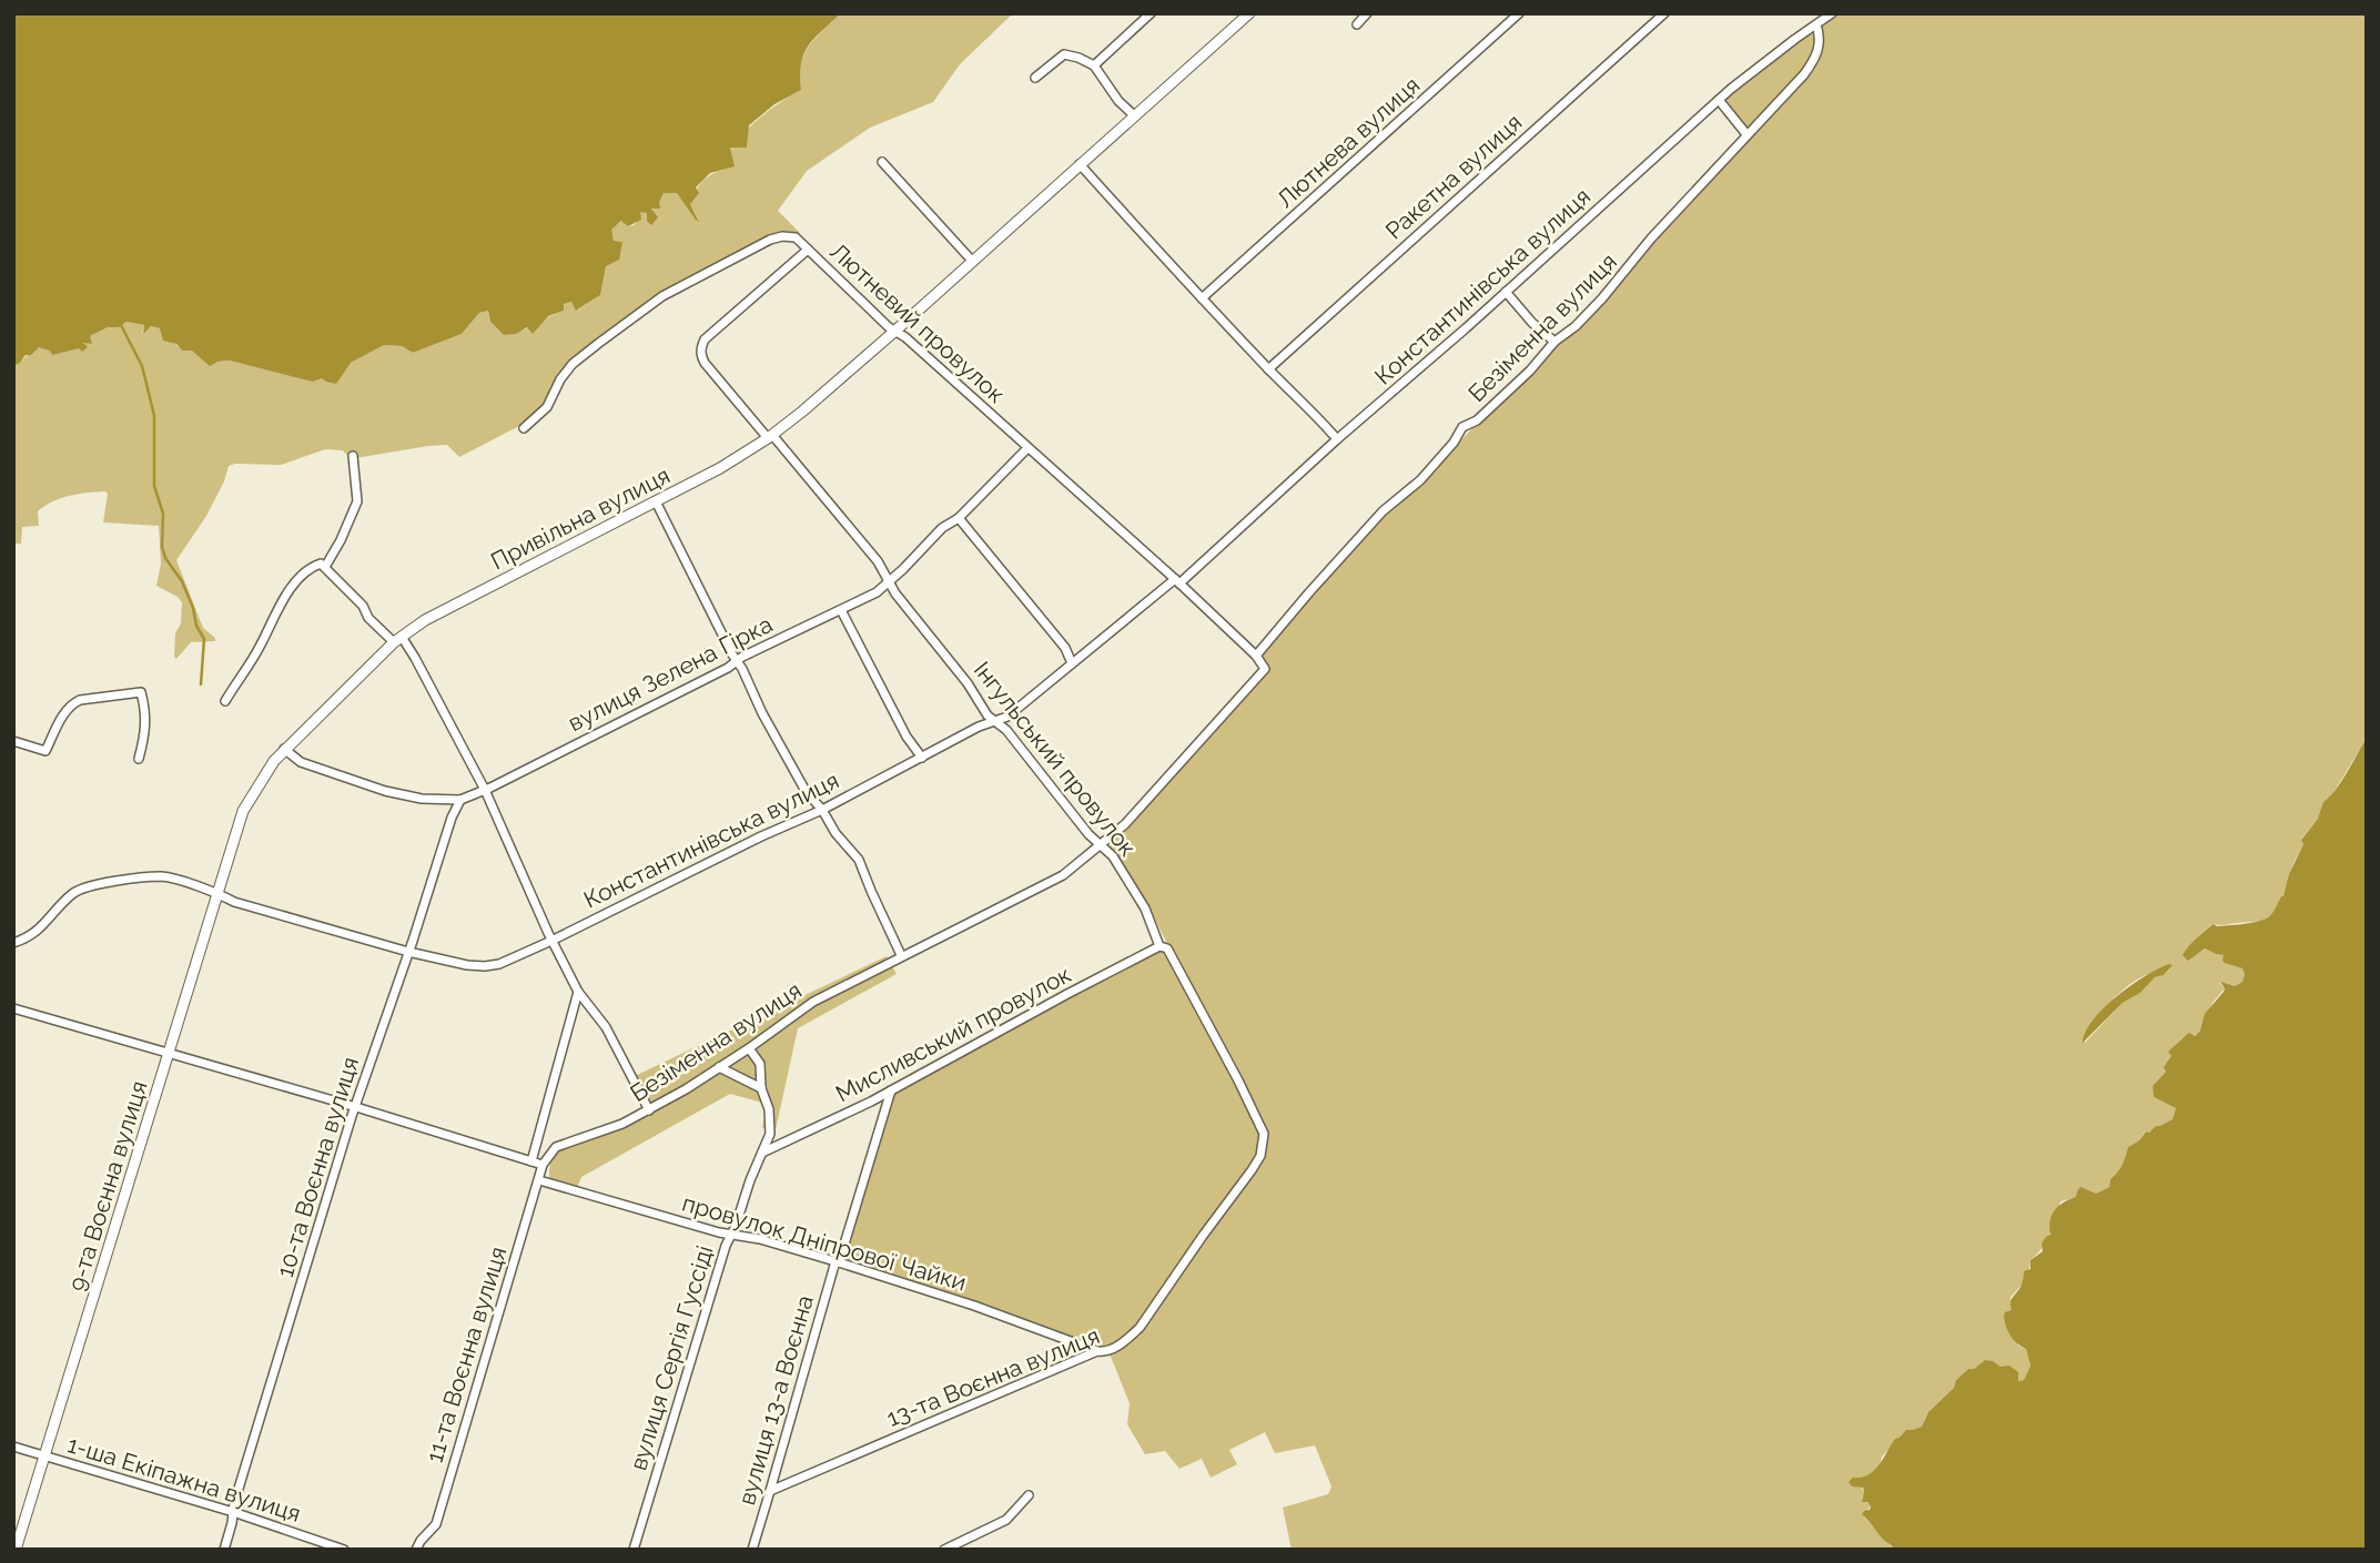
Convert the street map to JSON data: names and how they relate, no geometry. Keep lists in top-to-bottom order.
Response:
{
  "streets": {
    "street": [
      "Лютнева вулиця",
      "Ракетна вулиця",
      "Константинівська вулиця",
      "Лютневий провулок",
      "Безіменна вулиця",
      "Привільна вулиця",
      "вулиця Зелена Гірка",
      "Інгульський провулок",
      "Мисливський провулок",
      "10-та Воєнна вулиця",
      "9-та Воєнна вулиця",
      "провулок Дніпрової Чайки",
      "11-та Воєнна вулиця",
      "вулиця Сергія Гуссіді",
      "13-та Воєнна вулиця",
      "вулиця 13-а Воєнна",
      "1-ша Екіпажна вулиця"
    ]
  },
  "crossings": [
    ["Константинівська вулиця", "Лютневий провулок"],
    ["Константинівська вулиця", "Безіменна вулиця"],
    ["Константинівська вулиця", "Інгульський провулок"],
    ["Константинівська вулиця", "10-та Воєнна вулиця"],
    ["Константинівська вулиця", "9-та Воєнна вулиця"],
    ["Лютневий провулок", "Безіменна вулиця"],
    ["Лютневий провулок", "Привільна вулиця"],
    ["Лютневий провулок", "вулиця Зелена Гірка"],
    ["Лютневий провулок", "Інгульський провулок"],
    ["Безіменна вулиця", "Інгульський провулок"],
    ["Безіменна вулиця", "11-та Воєнна вулиця"],
    ["Безіменна вулиця", "вулиця Сергія Гуссіді"],
    ["Привільна вулиця", "вулиця Зелена Гірка"],
    ["Привільна вулиця", "Інгульський провулок"],
    ["Привільна вулиця", "9-та Воєнна вулиця"],
    ["вулиця Зелена Гірка", "Інгульський провулок"],
    ["вулиця Зелена Гірка", "10-та Воєнна вулиця"],
    ["Інгульський провулок", "Мисливський провулок"],
    ["Інгульський провулок", "13-та Воєнна вулиця"],
    ["Мисливський провулок", "вулиця Сергія Гуссіді"],
    ["Мисливський провулок", "вулиця 13-а Воєнна"],
    ["10-та Воєнна вулиця", "1-ша Екіпажна вулиця"],
    ["9-та Воєнна вулиця", "1-ша Екіпажна вулиця"],
    ["провулок Дніпрової Чайки", "11-та Воєнна вулиця"],
    ["провулок Дніпрової Чайки", "вулиця Сергія Гуссіді"],
    ["провулок Дніпрової Чайки", "13-та Воєнна вулиця"],
    ["провулок Дніпрової Чайки", "вулиця 13-а Воєнна"],
    ["13-та Воєнна вулиця", "вулиця 13-а Воєнна"]
  ]
}
